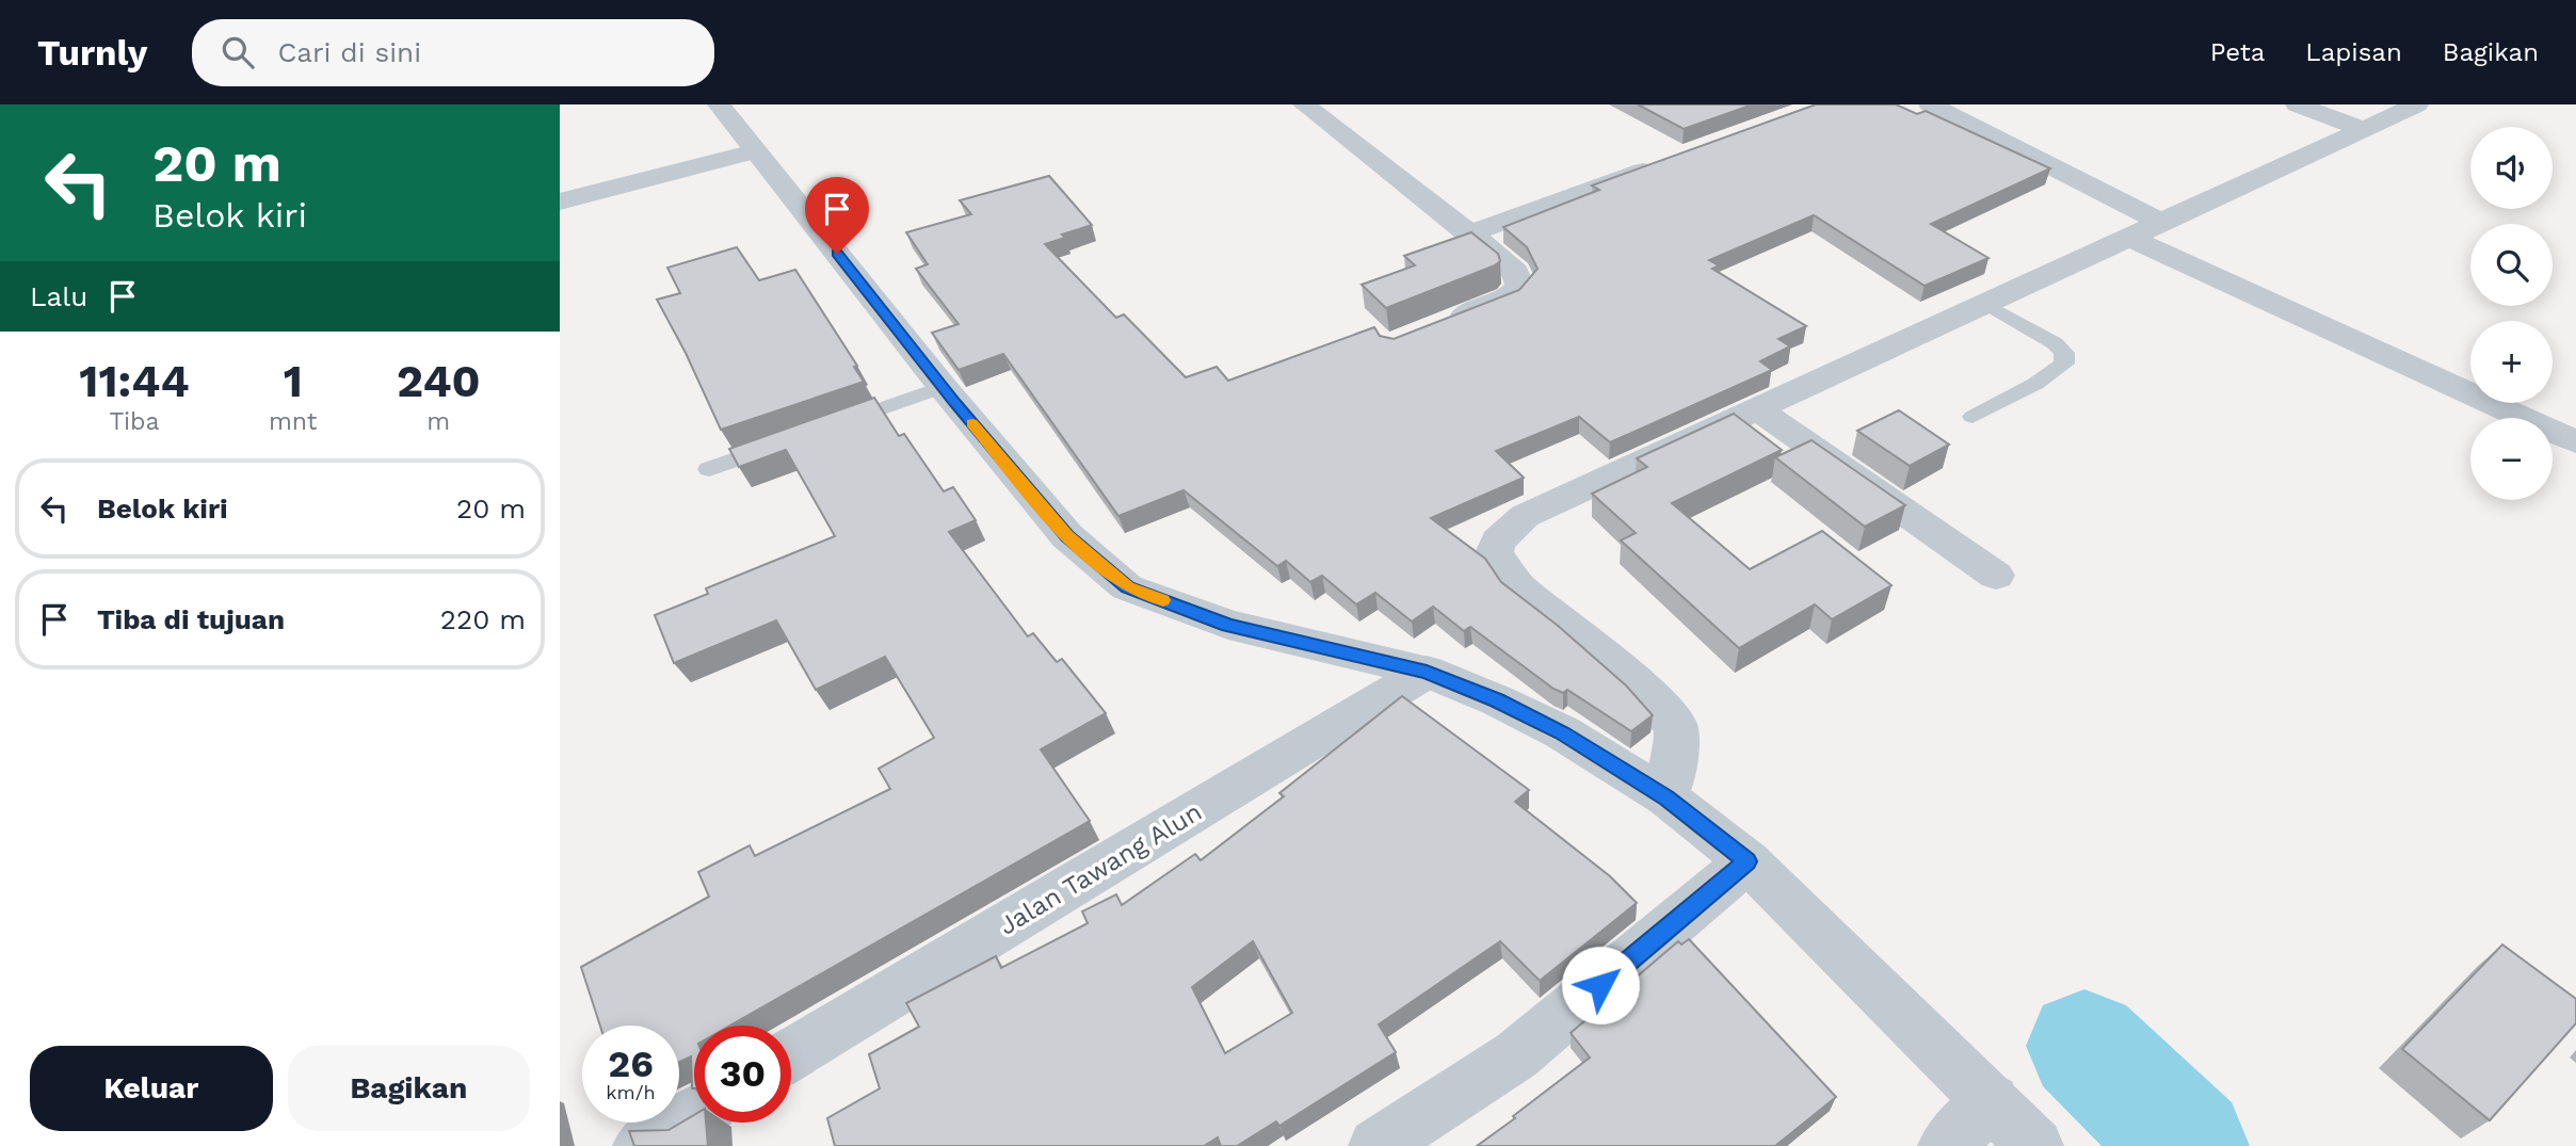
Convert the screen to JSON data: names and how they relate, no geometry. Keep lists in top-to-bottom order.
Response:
{
  "streets": {
    "street": ["Jalan Tawang Alun"]
  },
  "page": {
    "header": "Turnly",
    "search": "Cari di sini",
    "nav": ["Peta", "Lapisan", "Bagikan"],
    "turn": ["20 m", "Belok kiri"],
    "map_buttons": ["+", "−"],
    "then": "Lalu",
    "eta": [
      "11:44",
      "Tiba",
      "1",
      "mnt",
      "240",
      "m"
    ],
    "list": [
      {
        "name": "Belok kiri",
        "value": "20 m"
      },
      {
        "name": "Tiba di tujuan",
        "value": "220 m"
      }
    ],
    "speed": "26 km/h",
    "limit": "30",
    "buttons": ["Keluar", "Bagikan"]
  }
}
